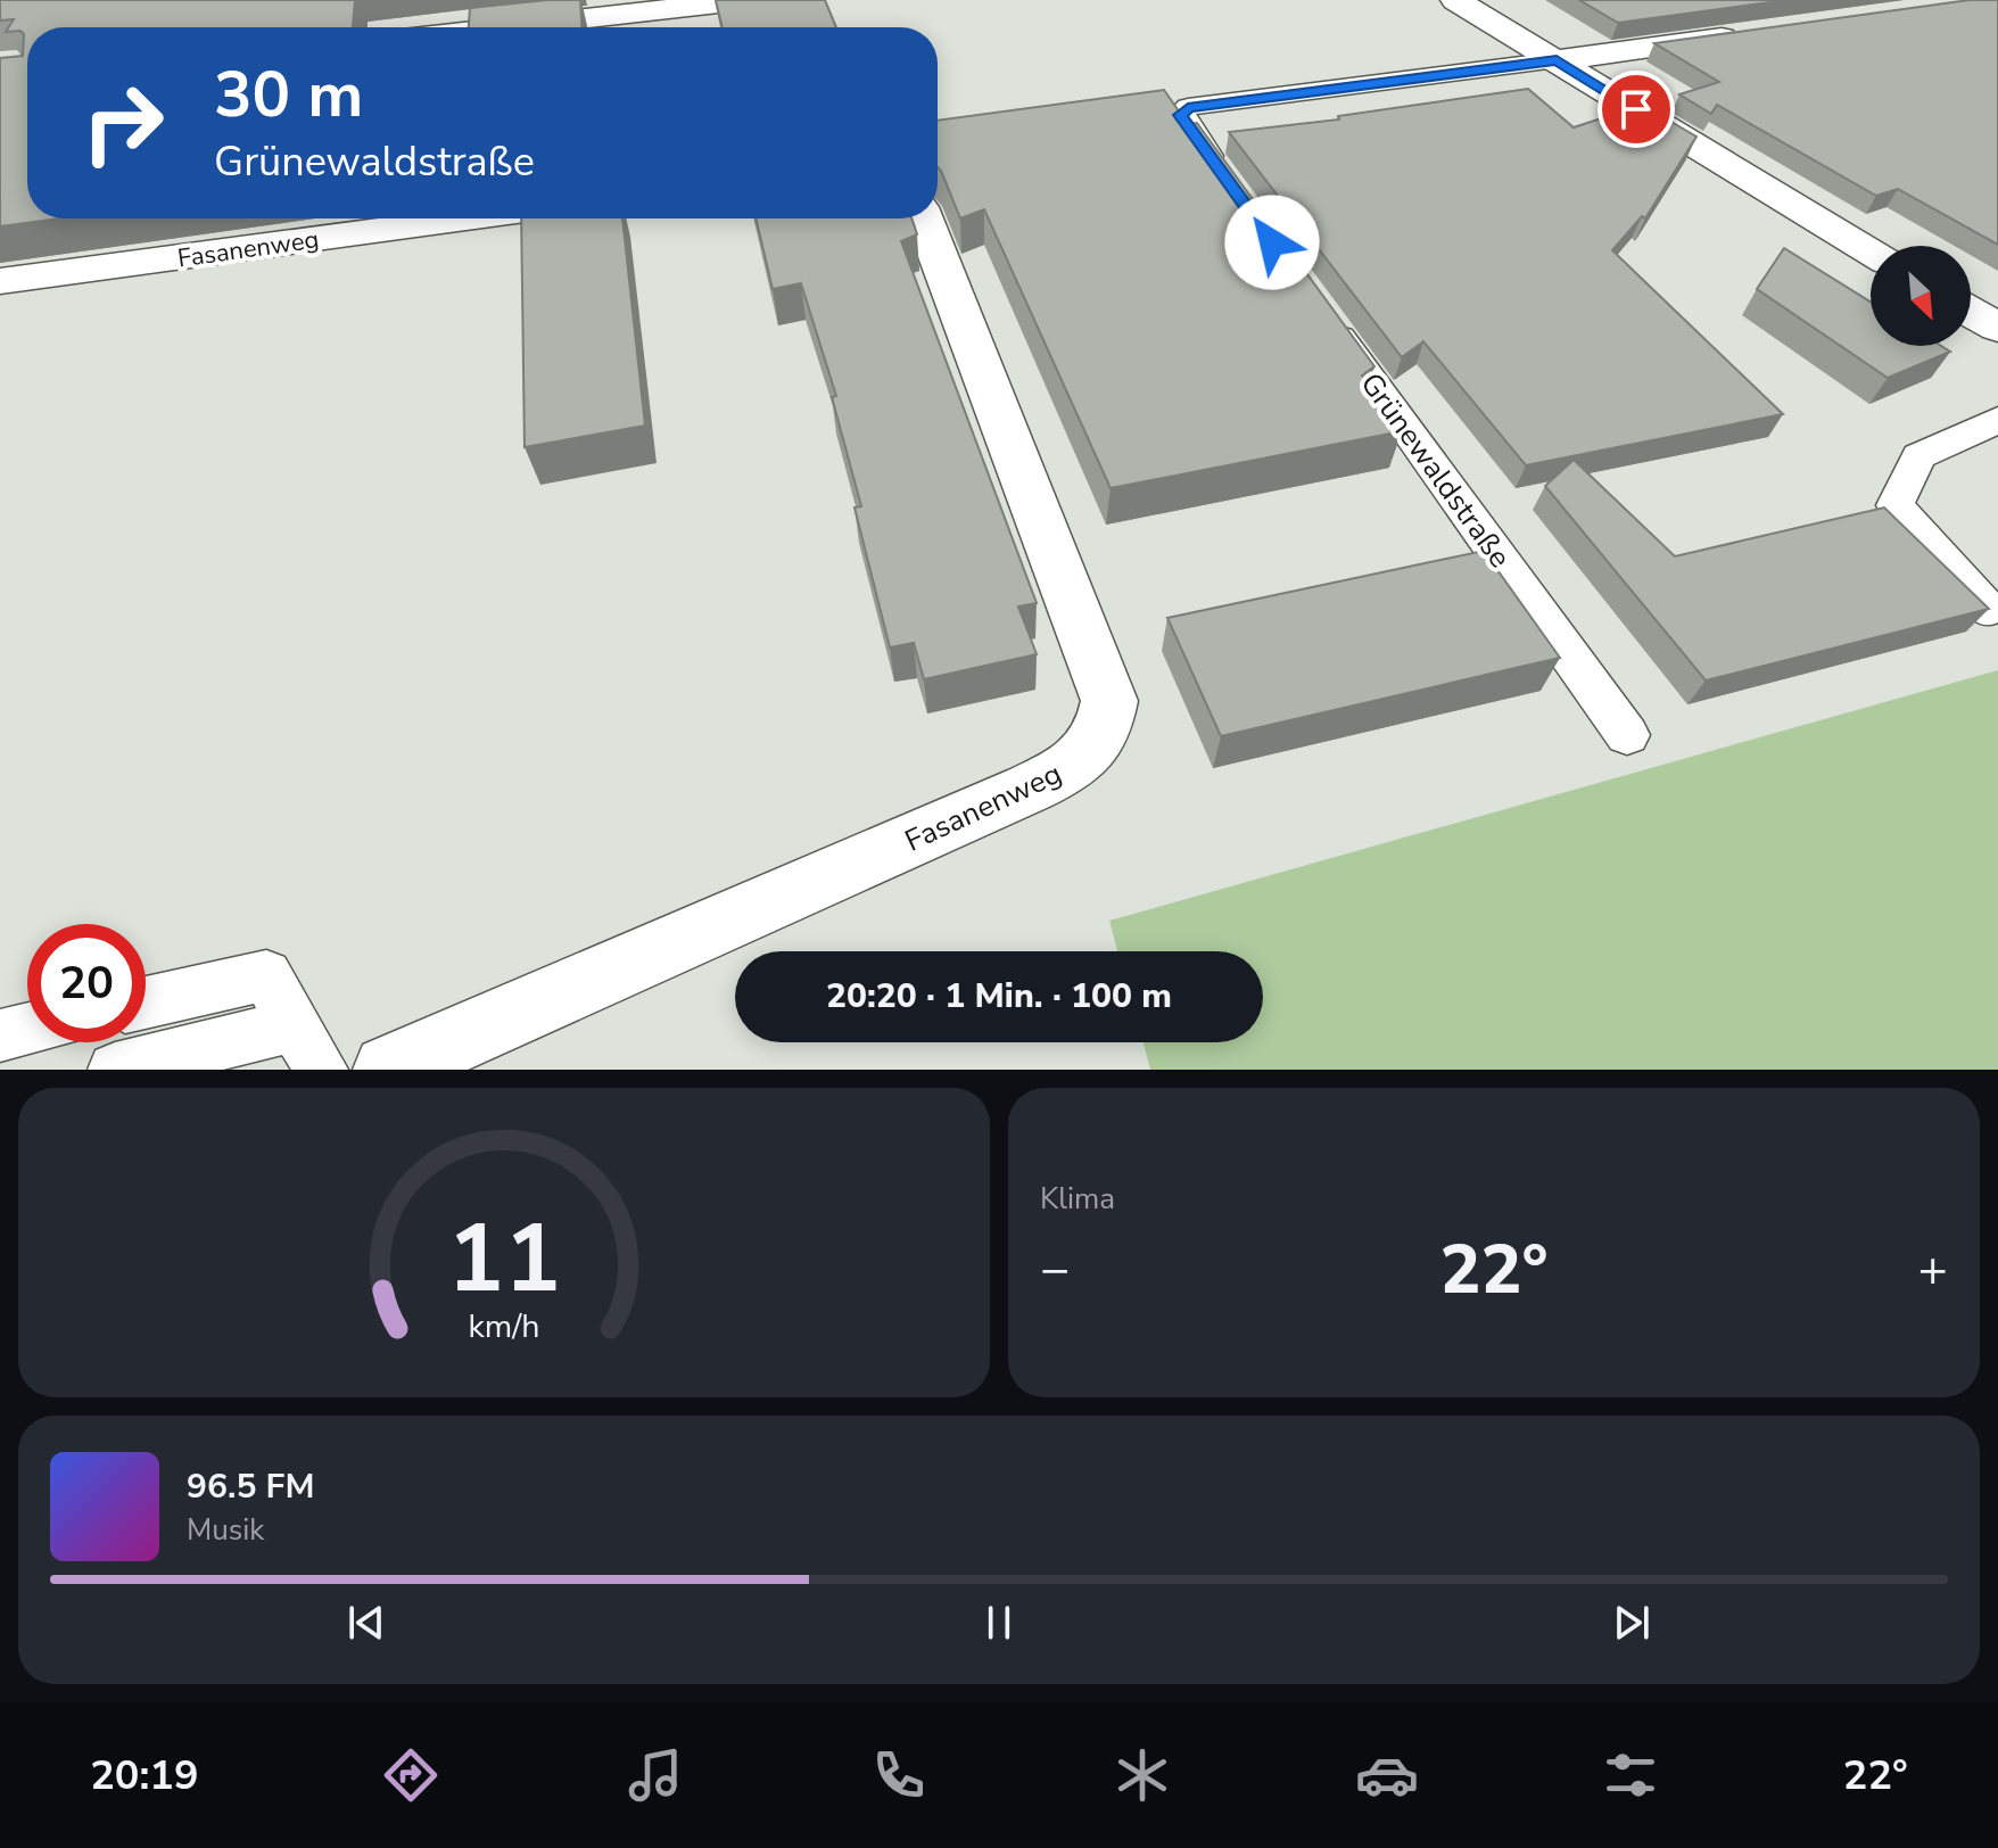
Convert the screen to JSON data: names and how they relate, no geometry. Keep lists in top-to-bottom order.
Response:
{
  "streets": {
    "street": ["Fasanenweg"],
    "lane": ["Grünewaldstraße"]
  },
  "north": "bottom right",
  "page": {
    "turn": ["30 m", "Grünewaldstraße"],
    "limit": "20",
    "trip": "20:20 · 1 Min. · 100 m",
    "tile": "Klima",
    "heat": ["−", "22°", "+"],
    "song": ["96.5 FM", "Musik"],
    "tabs": ["20:19", "22°"],
    "gauge": ["11", "km/h"]
  }
}
